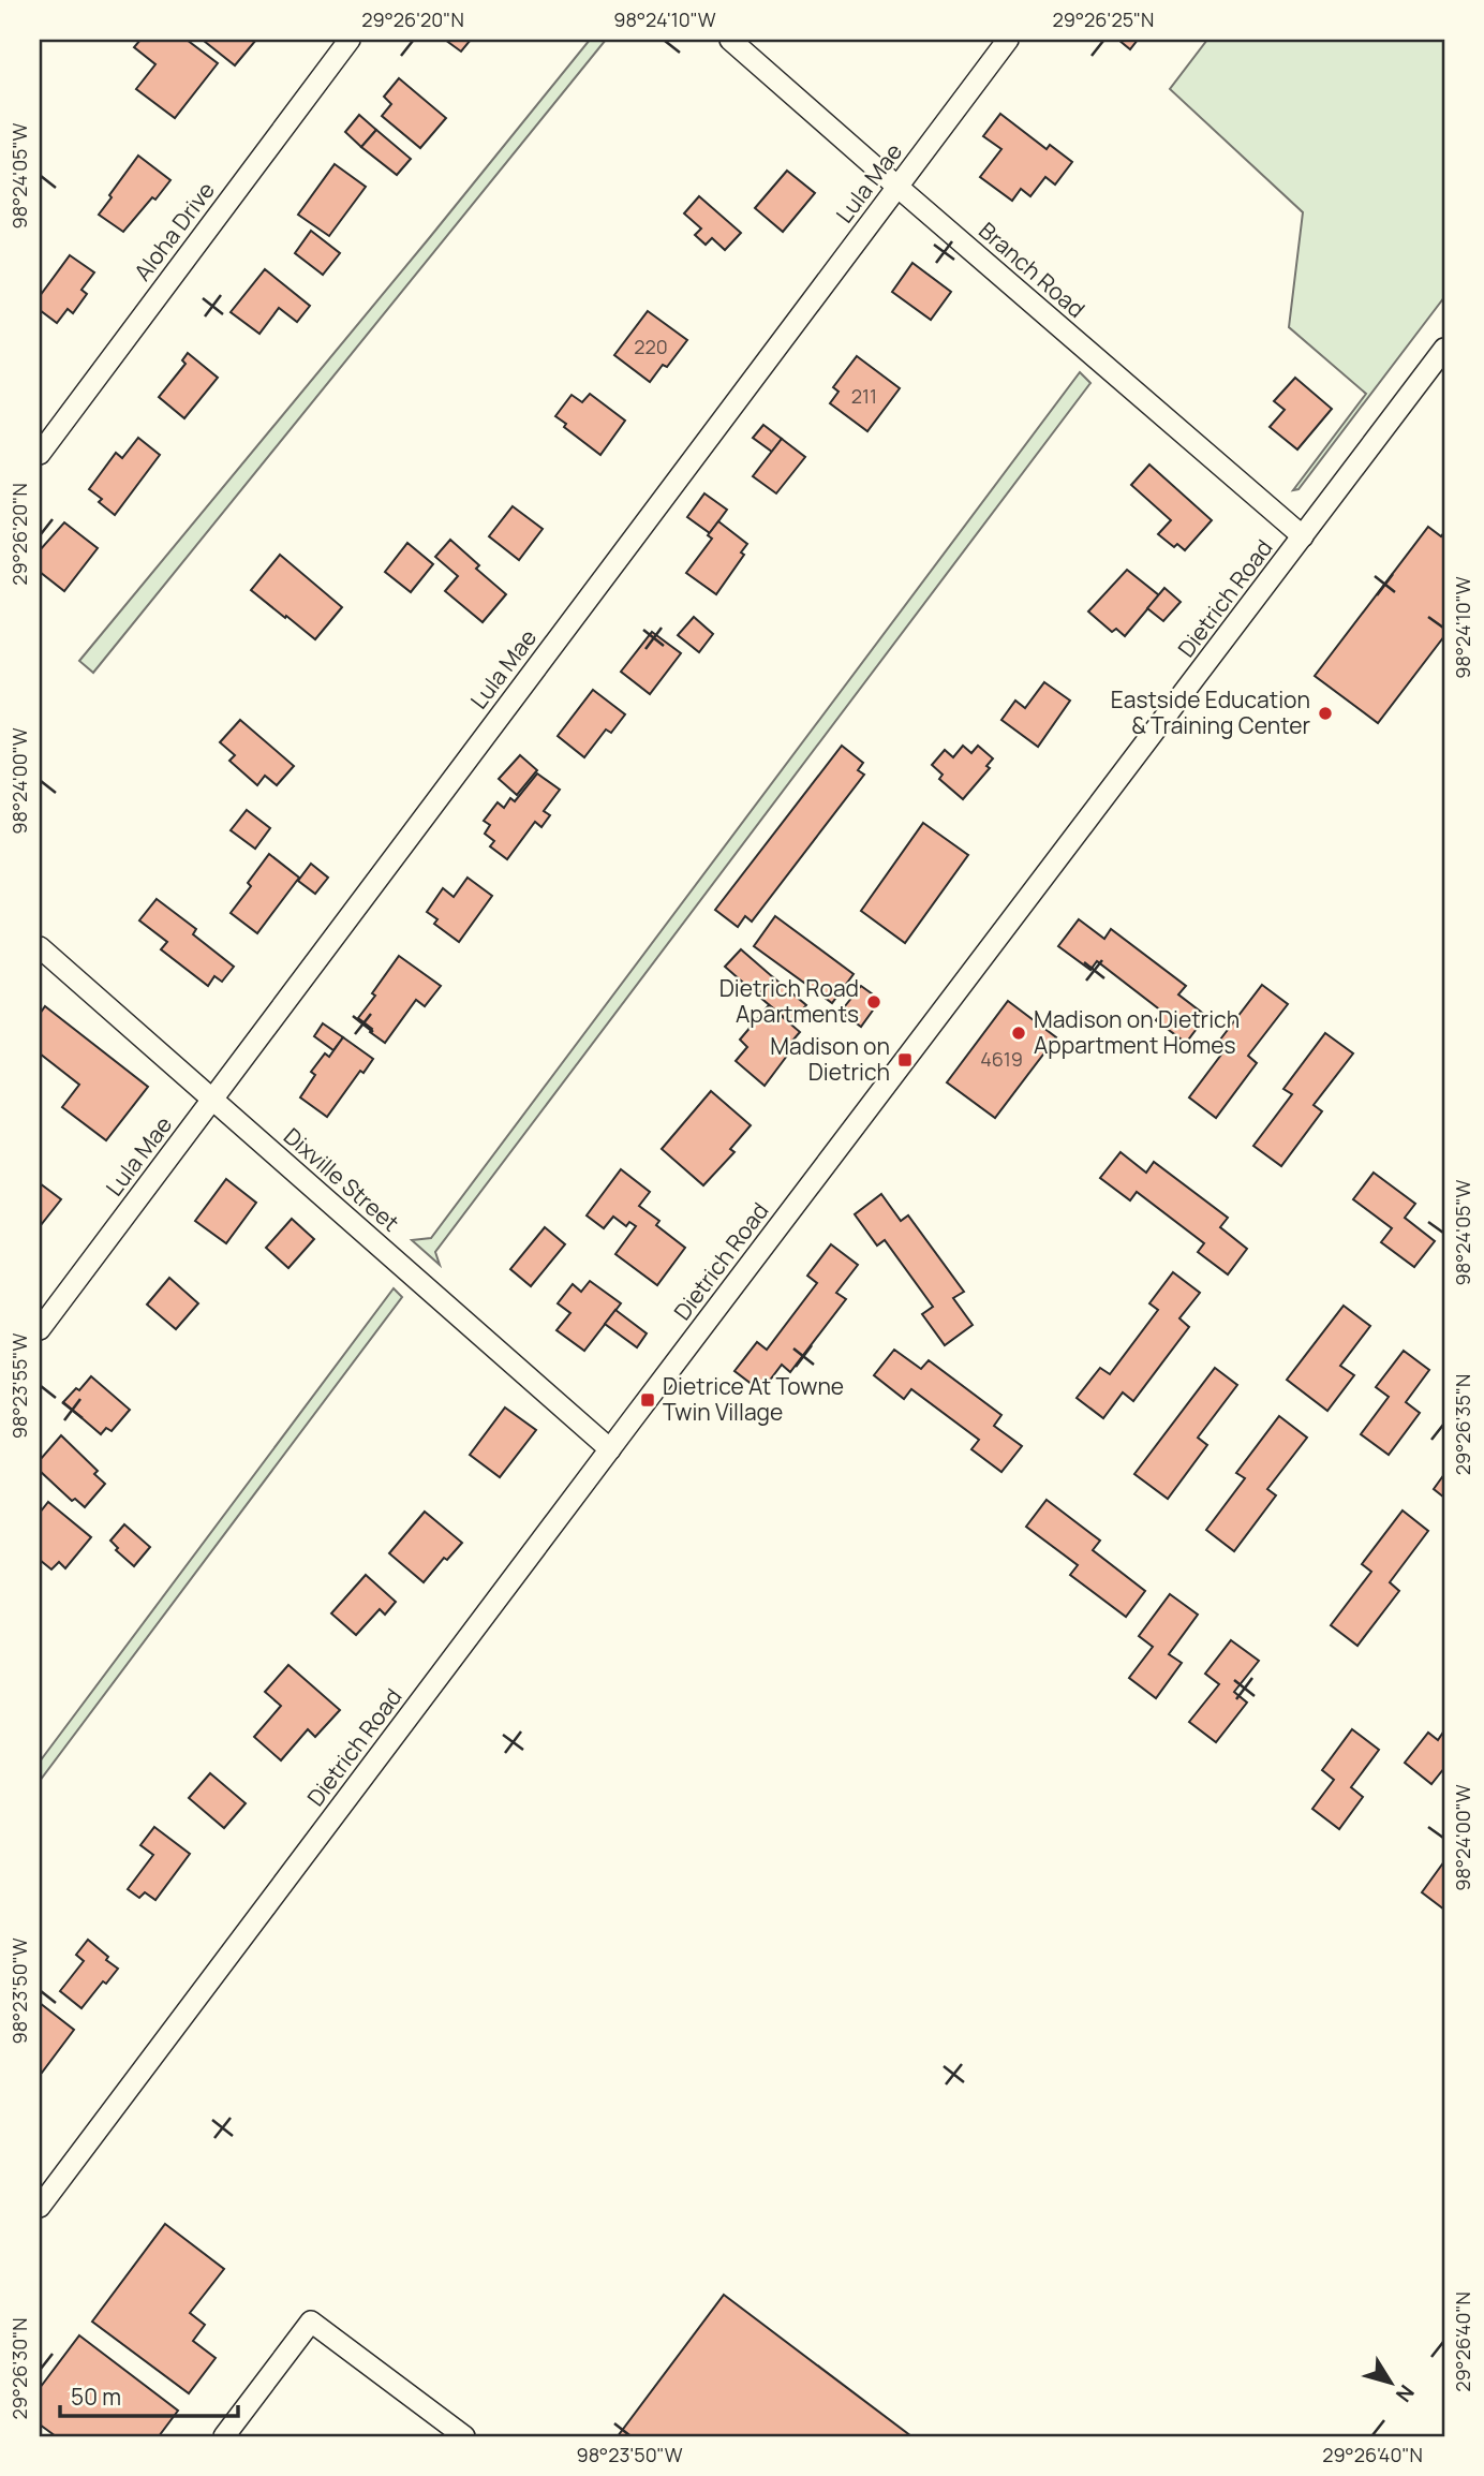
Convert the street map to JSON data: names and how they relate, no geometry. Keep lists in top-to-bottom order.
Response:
{
  "streets": {
    "street": [
      "Lula Mae",
      "Aloha Drive",
      "Branch Road",
      "Dietrich Road",
      "Dixville Street"
    ]
  },
  "crossings": [
    ["Lula Mae", "Branch Road"],
    ["Lula Mae", "Dixville Street"],
    ["Branch Road", "Dietrich Road"],
    ["Dietrich Road", "Dixville Street"]
  ],
  "places": {
    "other": ["Eastside Education & Training Center", "Dietrich Road Apartments", "Madison on Dietrich Appartment Homes"],
    "transit": ["Madison on Dietrich", "Dietrice At Towne Twin Village"]
  },
  "house_numbers": ["220", "211", "4619"],
  "scale_bar": "50 m",
  "north": "bottom right",
  "coordinates": [
    "29°26'20\"N",
    "98°24'10\"W",
    "29°26'25\"N",
    "98°24'05\"W",
    "98°24'00\"W",
    "98°23'55\"W",
    "29°26'35\"N",
    "98°23'50\"W",
    "29°26'40\"N",
    "29°26'30\"N"
  ]
}
